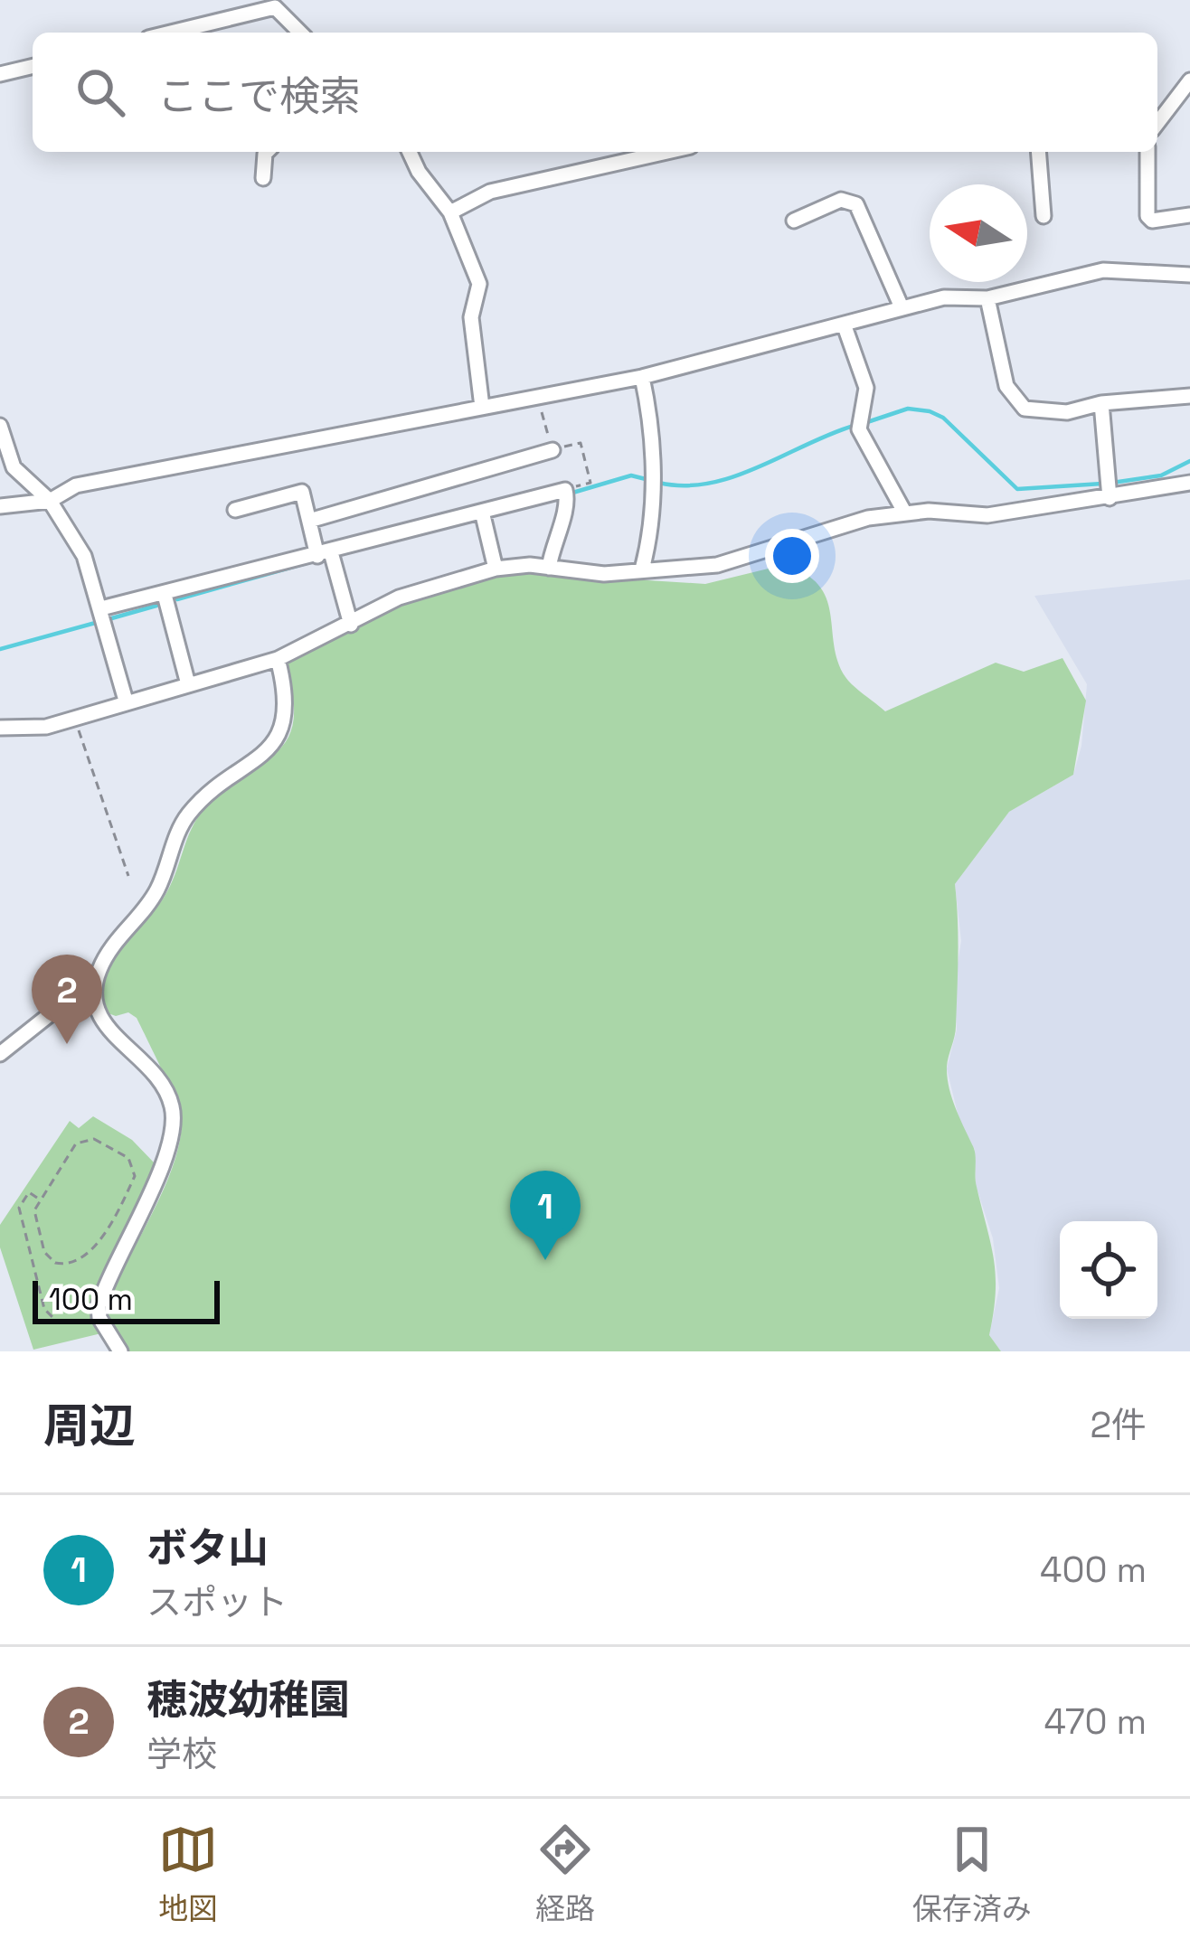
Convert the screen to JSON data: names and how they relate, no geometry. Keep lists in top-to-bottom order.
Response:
{
  "scale_bar": "100 m",
  "north": "left",
  "page": {
    "search": "ここで検索",
    "pins": ["2", "1"],
    "scale": "100 m",
    "heading": ["周辺", "2件"],
    "list": [
      {
        "mark": "1",
        "name": "ボタ山",
        "note": "スポット",
        "value": "400 m"
      },
      {
        "mark": "2",
        "name": "穂波幼稚園",
        "note": "学校",
        "value": "470 m"
      }
    ],
    "nav": ["地図", "経路", "保存済み"]
  }
}
